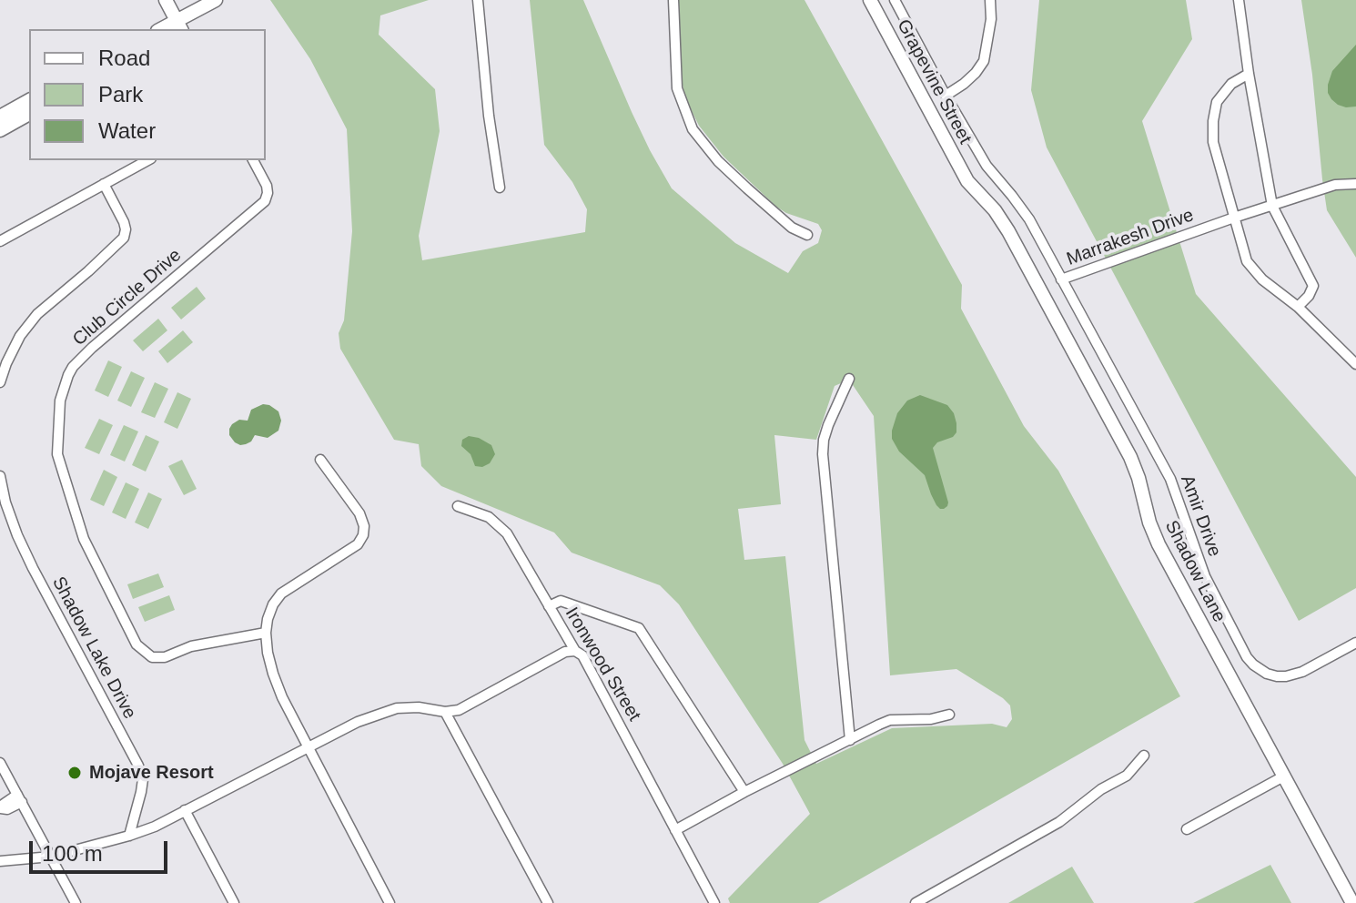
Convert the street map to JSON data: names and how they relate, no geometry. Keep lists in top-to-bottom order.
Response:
{
  "streets": {
    "street": [
      "Grapevine Street",
      "Marrakesh Drive",
      "Club Circle Drive",
      "Amir Drive",
      "Shadow Lane",
      "Shadow Lake Drive",
      "Ironwood Street"
    ]
  },
  "crossings": [
    ["Grapevine Street", "Shadow Lane"],
    ["Marrakesh Drive", "Amir Drive"]
  ],
  "places": ["Mojave Resort"],
  "legend": ["Road", "Park", "Water"],
  "scale_bar": "100 m"
}
